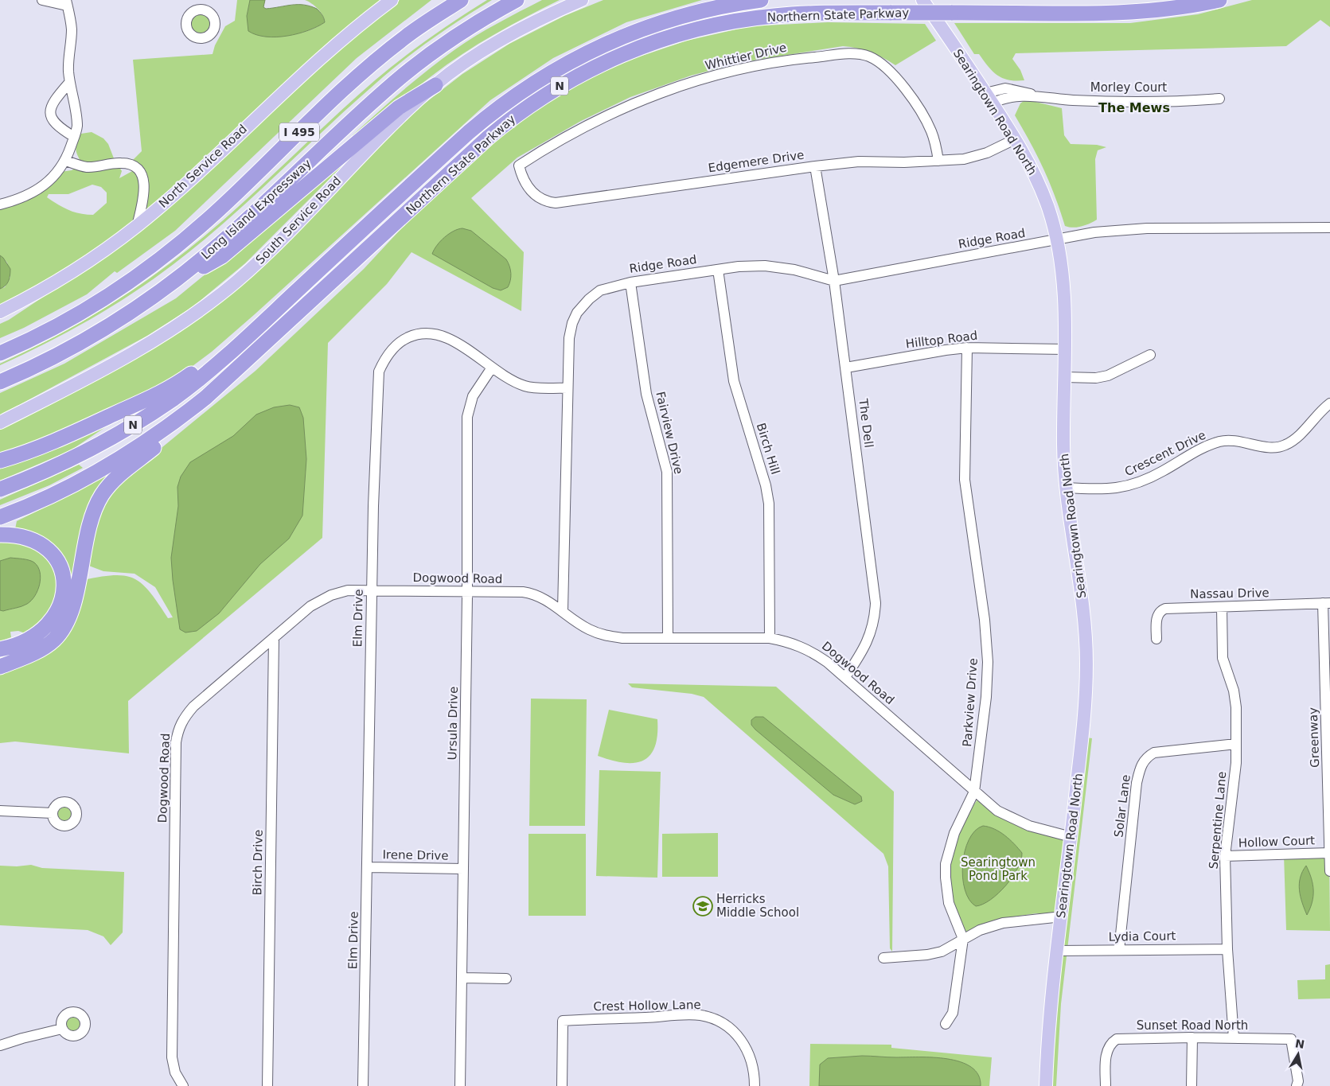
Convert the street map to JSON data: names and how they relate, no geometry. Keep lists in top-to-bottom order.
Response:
{
  "streets": {
    "highway": [
      "Northern State Parkway",
      "N",
      "I 495",
      "Long Island Expressway"
    ],
    "main road": ["Searingtown Road North", "North Service Road", "South Service Road"],
    "street": [
      "Whittier Drive",
      "Morley Court",
      "Edgemere Drive",
      "Ridge Road",
      "Hilltop Road",
      "The Dell",
      "Fairview Drive",
      "Birch Hill",
      "Crescent Drive",
      "Dogwood Road",
      "Nassau Drive",
      "Elm Drive",
      "Parkview Drive",
      "Ursula Drive",
      "Greenway",
      "Solar Lane",
      "Serpentine Lane",
      "Hollow Court",
      "Irene Drive",
      "Birch Drive",
      "Lydia Court",
      "Crest Hollow Lane",
      "Sunset Road North"
    ]
  },
  "crossings": [
    ["Whittier Drive", "Edgemere Drive"],
    ["Morley Court", "Searingtown Road North"],
    ["Searingtown Road North", "Edgemere Drive"],
    ["Searingtown Road North", "Ridge Road"],
    ["Searingtown Road North", "Hilltop Road"],
    ["Searingtown Road North", "Crescent Drive"],
    ["Searingtown Road North", "Dogwood Road"],
    ["Searingtown Road North", "Lydia Court"],
    ["Edgemere Drive", "The Dell"],
    ["Ridge Road", "The Dell"],
    ["Ridge Road", "Fairview Drive"],
    ["Ridge Road", "Birch Hill"],
    ["Ridge Road", "Dogwood Road"],
    ["Ridge Road", "Elm Drive"],
    ["Hilltop Road", "The Dell"],
    ["Hilltop Road", "Parkview Drive"],
    ["The Dell", "Dogwood Road"],
    ["Fairview Drive", "Dogwood Road"],
    ["Birch Hill", "Dogwood Road"],
    ["Dogwood Road", "Elm Drive"],
    ["Dogwood Road", "Parkview Drive"],
    ["Dogwood Road", "Ursula Drive"],
    ["Dogwood Road", "Birch Drive"],
    ["Nassau Drive", "Greenway"],
    ["Nassau Drive", "Serpentine Lane"],
    ["Elm Drive", "Ursula Drive"],
    ["Elm Drive", "Irene Drive"],
    ["Ursula Drive", "Irene Drive"],
    ["Greenway", "Hollow Court"],
    ["Solar Lane", "Serpentine Lane"],
    ["Solar Lane", "Lydia Court"],
    ["Serpentine Lane", "Hollow Court"],
    ["Serpentine Lane", "Lydia Court"],
    ["Serpentine Lane", "Sunset Road North"]
  ],
  "districts": ["The Mews"],
  "parks": ["Searingtown Pond Park"],
  "places": {
    "school or university": ["Herricks Middle School"]
  },
  "north": "top"
}
